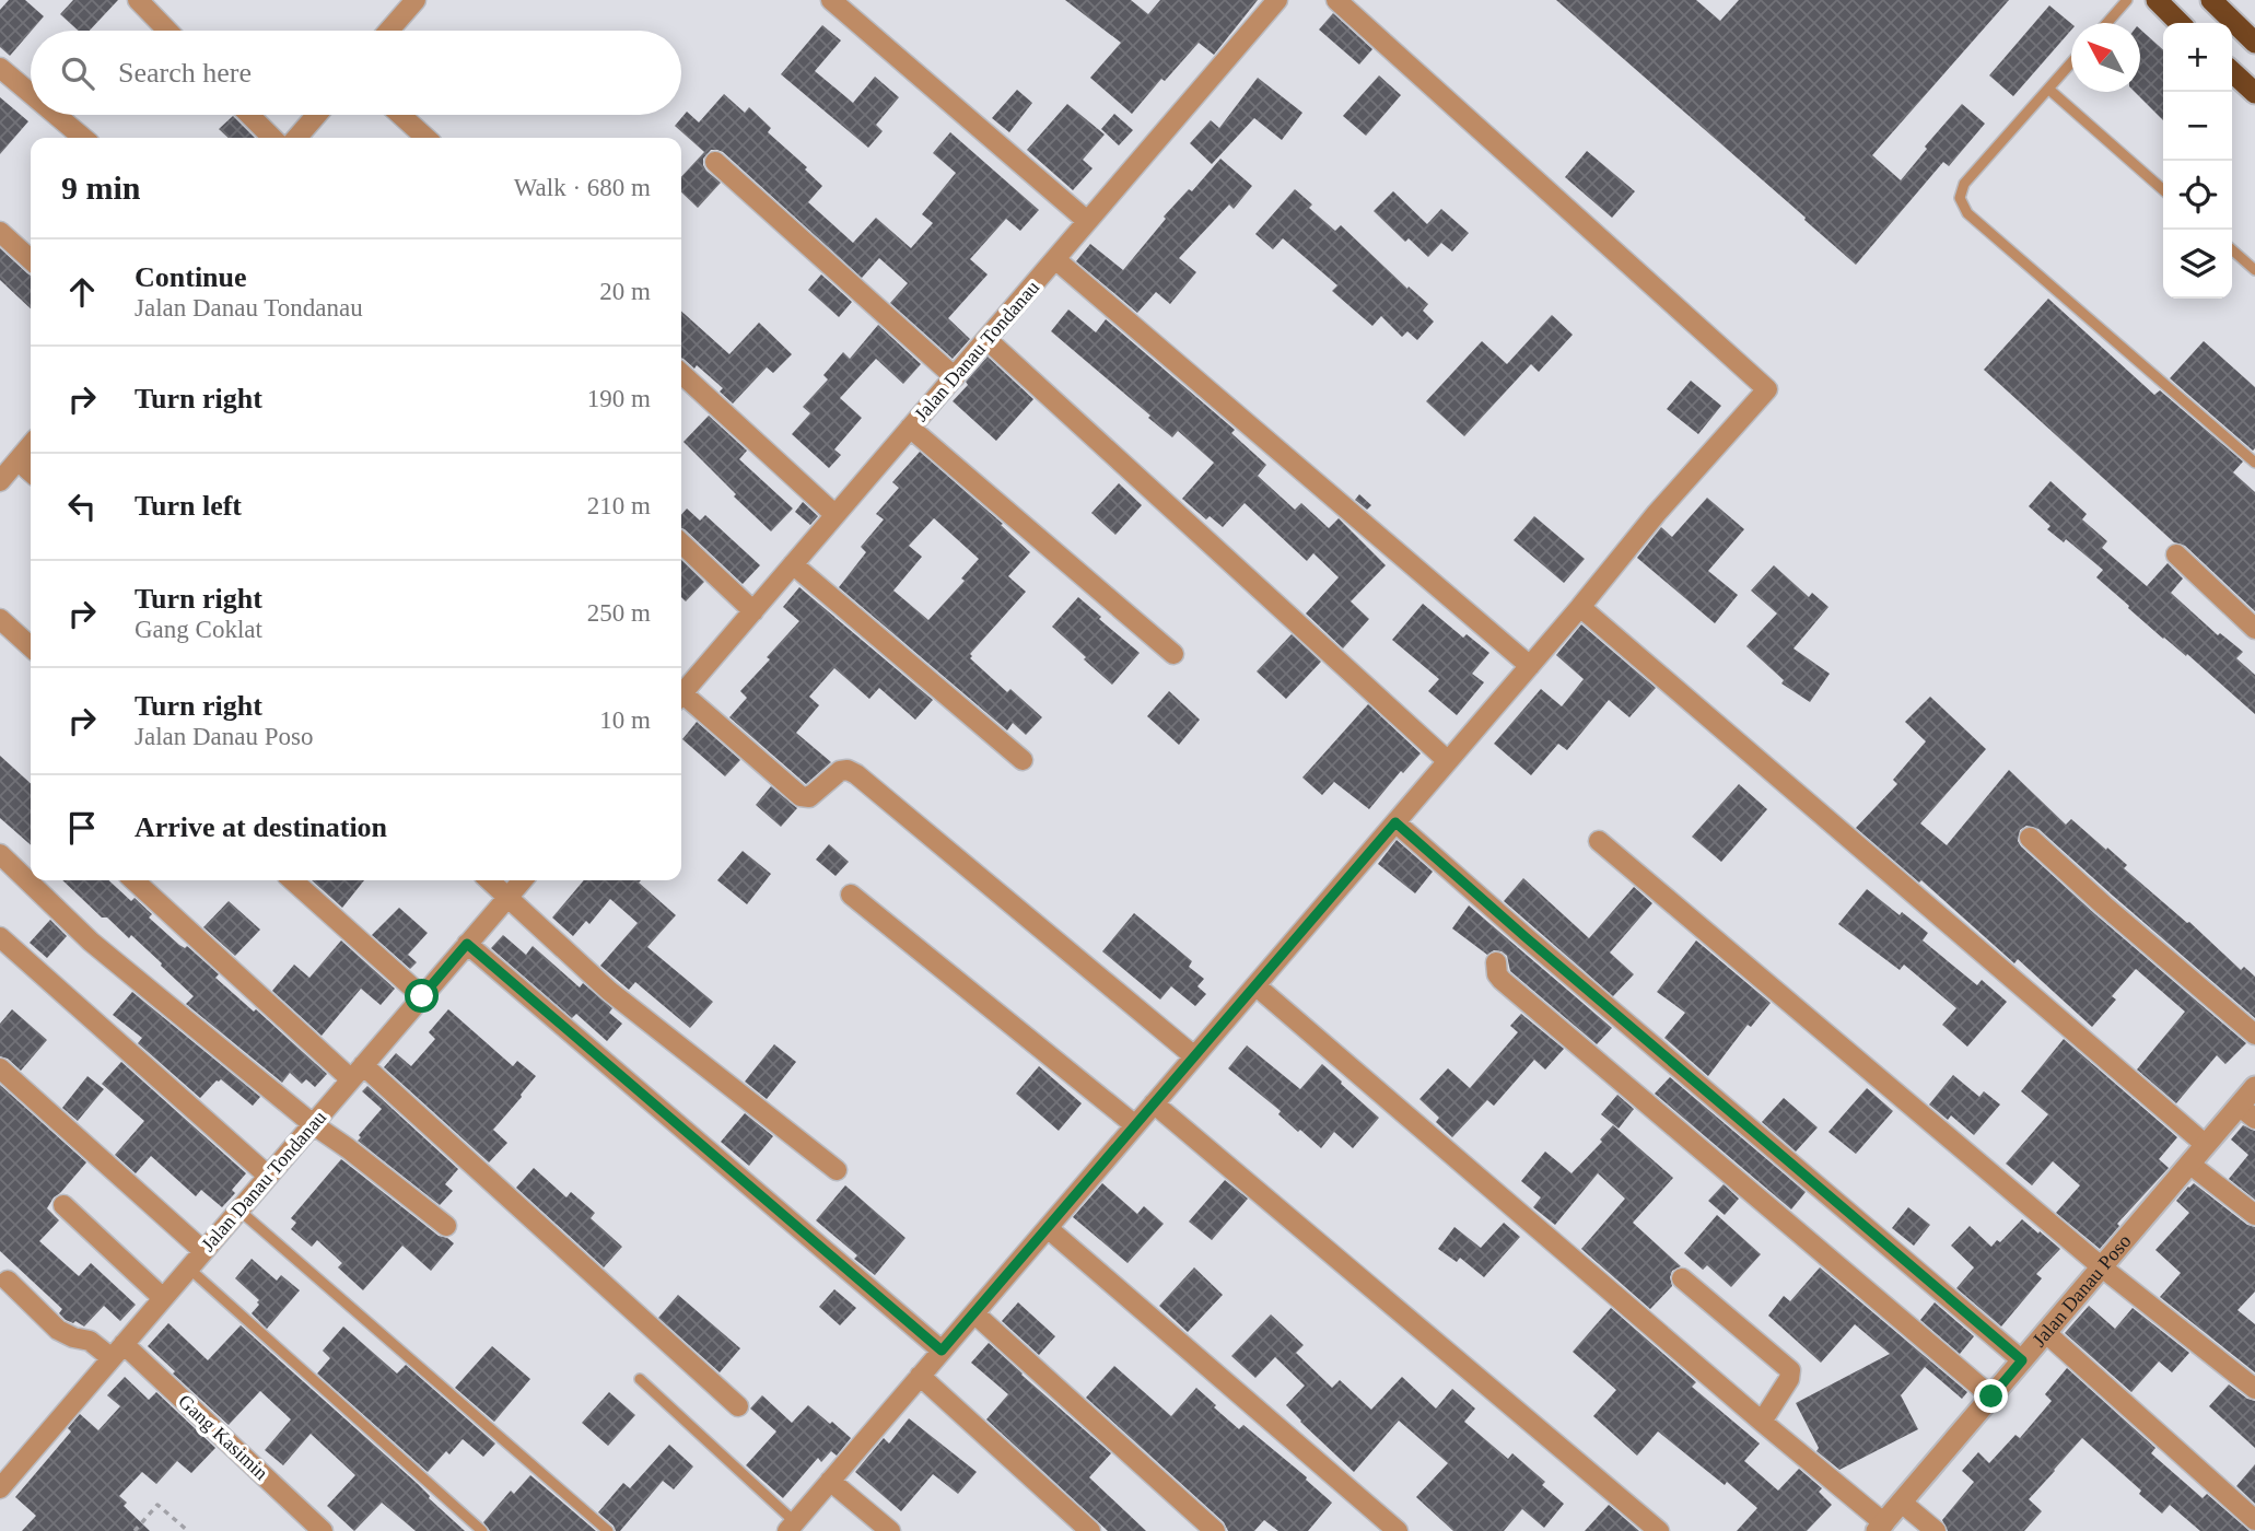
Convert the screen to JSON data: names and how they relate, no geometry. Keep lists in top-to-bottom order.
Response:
{
  "streets": {
    "street": ["Jalan Danau Tondanau", "Jalan Danau Poso", "Gang Kasimin"]
  },
  "crossings": [
    ["Jalan Danau Tondanau", "Gang Kasimin"]
  ],
  "north": "top left",
  "page": {
    "map_buttons": ["+", "−"],
    "search": "Search here",
    "heading": ["9 min", "Walk · 680 m"],
    "list": [
      ["Continue", "Jalan Danau Tondanau", "20 m"],
      ["Turn right", "190 m"],
      ["Turn left", "210 m"],
      ["Turn right", "Gang Coklat", "250 m"],
      ["Turn right", "Jalan Danau Poso", "10 m"],
      "Arrive at destination"
    ]
  }
}
